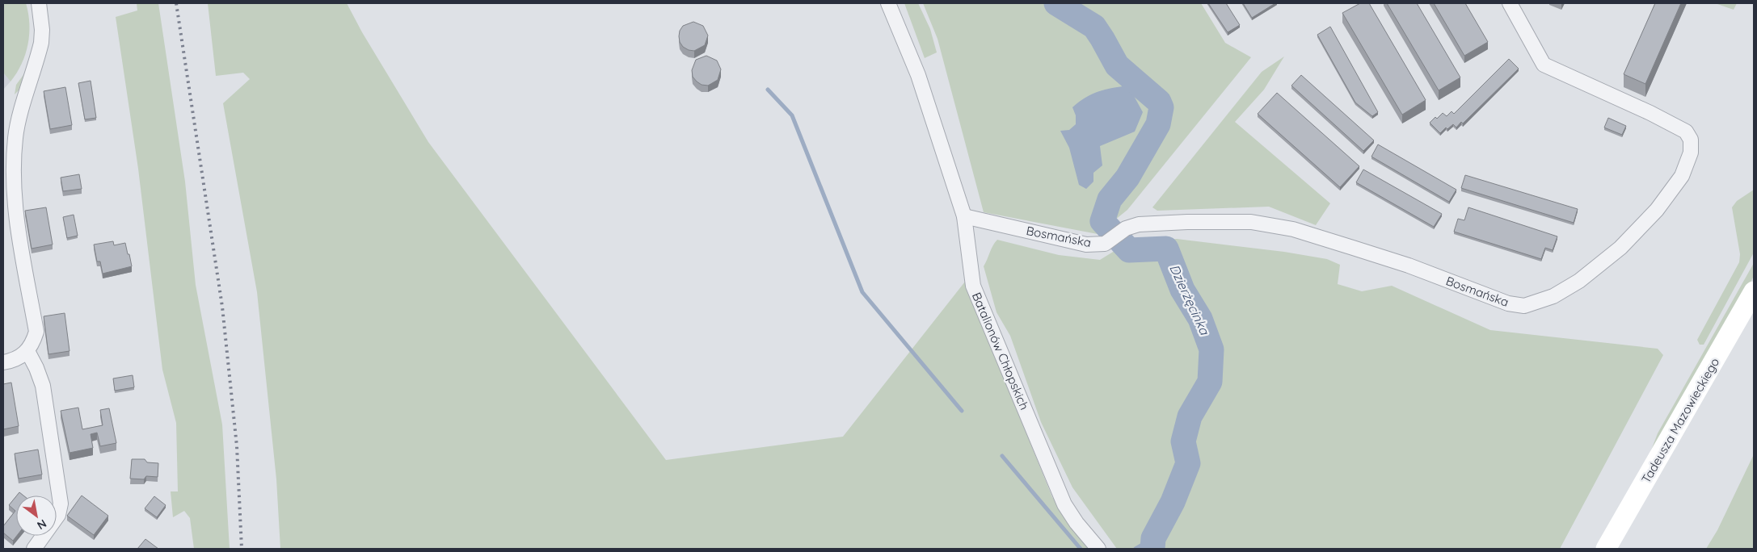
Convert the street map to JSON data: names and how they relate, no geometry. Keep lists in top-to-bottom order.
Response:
{
  "streets": {
    "main road": ["Tadeusza Mazowieckiego"],
    "street": ["Bosmańska", "Batalionów Chłopskich"]
  },
  "crossings": [
    ["Bosmańska", "Batalionów Chłopskich"]
  ],
  "water": ["Dzierżęcinka"],
  "north": "bottom right"
}
